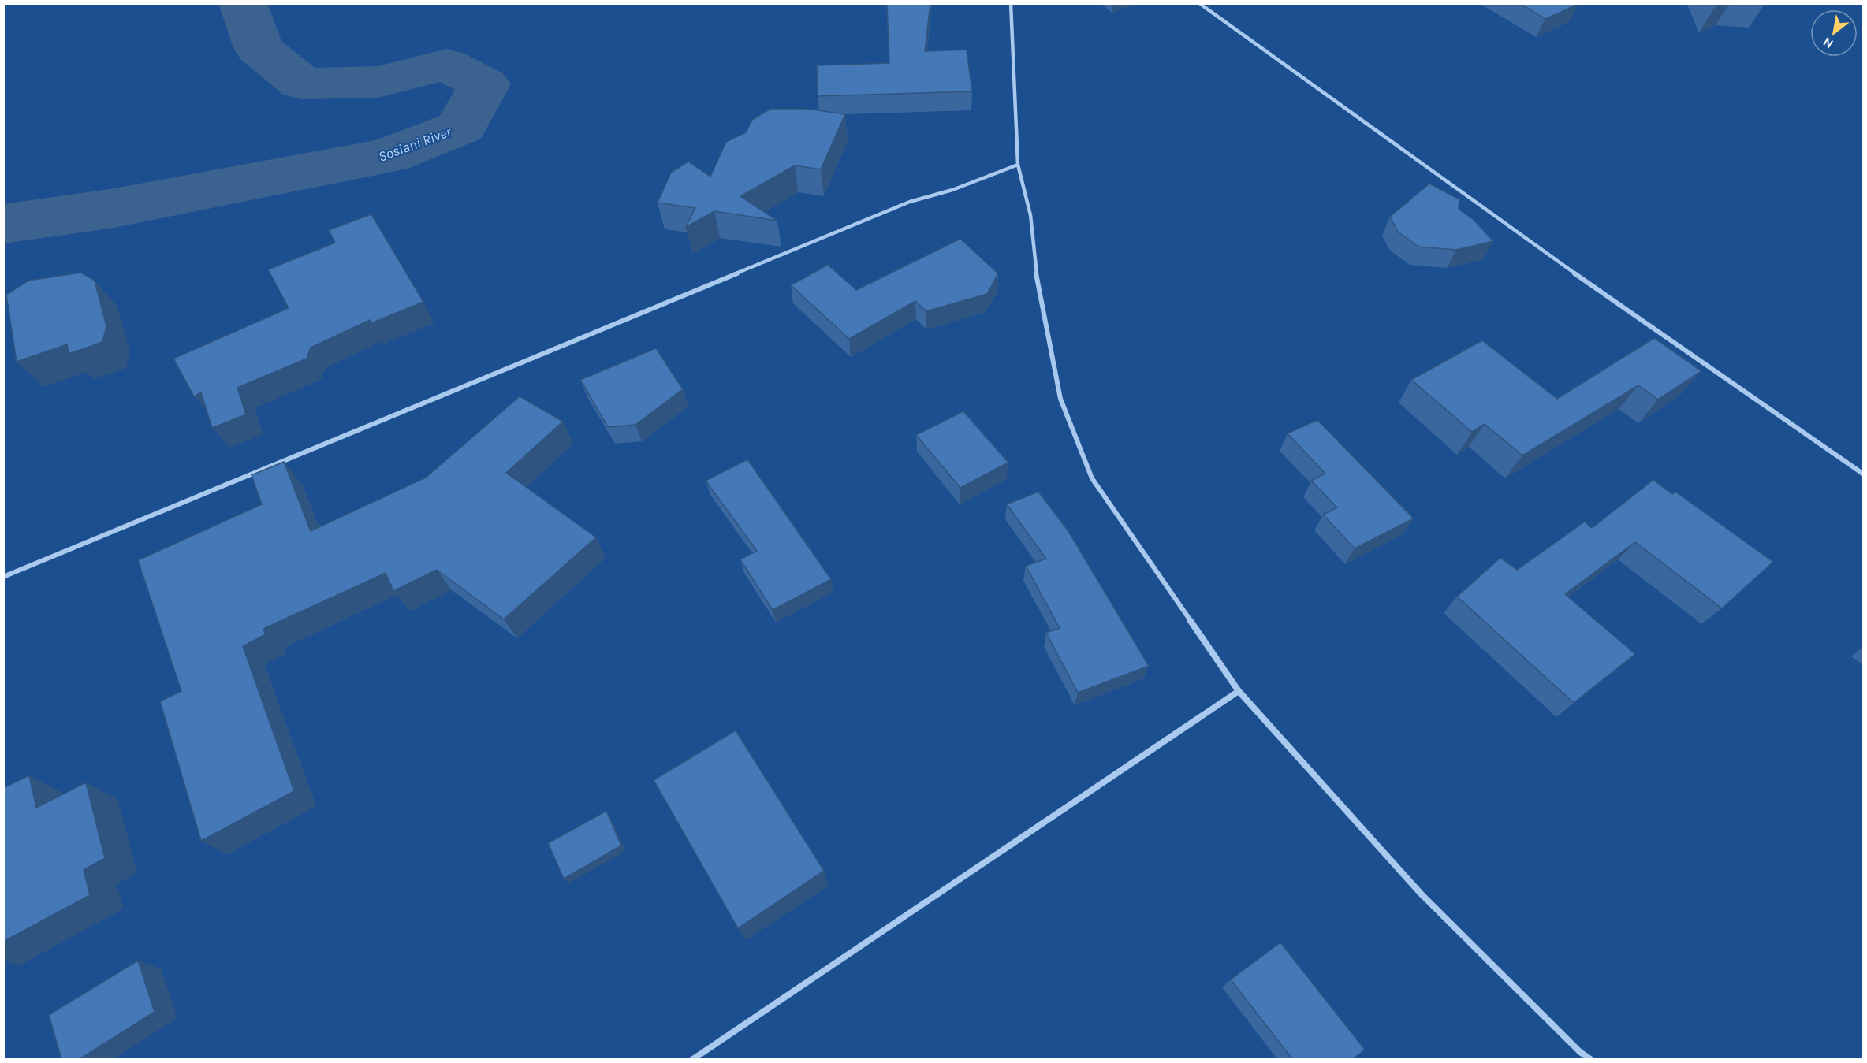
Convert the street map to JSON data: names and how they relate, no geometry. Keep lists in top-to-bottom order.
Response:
{
  "water": ["Sosiani River"],
  "north": "bottom left"
}
